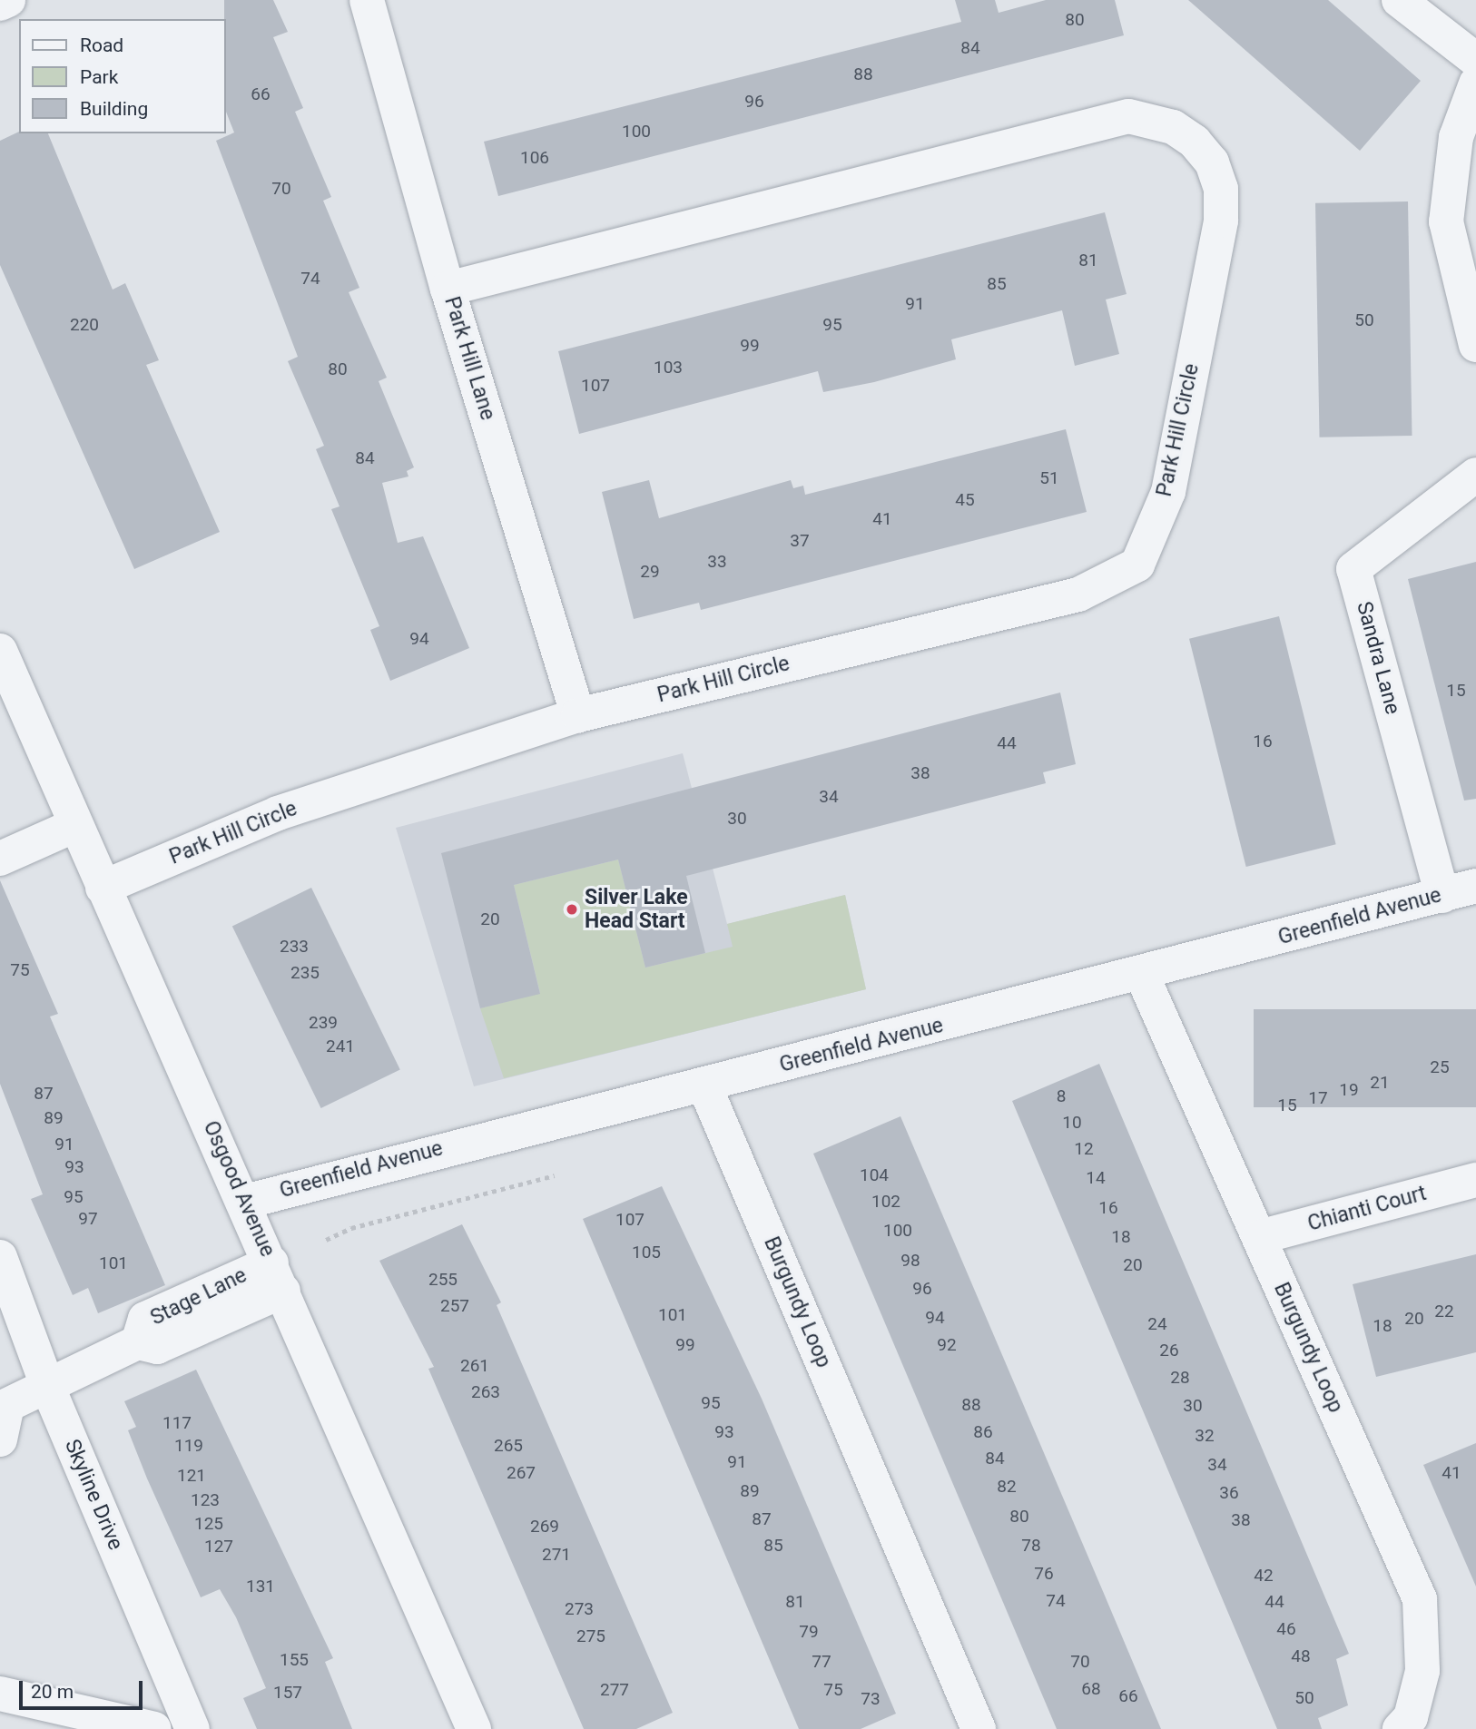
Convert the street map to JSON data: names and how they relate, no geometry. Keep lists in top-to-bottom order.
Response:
{
  "streets": {
    "street": [
      "Park Hill Lane",
      "Park Hill Circle",
      "Sandra Lane",
      "Greenfield Avenue",
      "Osgood Avenue",
      "Chianti Court",
      "Stage Lane",
      "Burgundy Loop",
      "Skyline Drive"
    ]
  },
  "crossings": [
    ["Park Hill Lane", "Park Hill Circle"],
    ["Park Hill Circle", "Osgood Avenue"],
    ["Sandra Lane", "Greenfield Avenue"],
    ["Greenfield Avenue", "Osgood Avenue"],
    ["Greenfield Avenue", "Burgundy Loop"],
    ["Osgood Avenue", "Stage Lane"],
    ["Chianti Court", "Burgundy Loop"],
    ["Stage Lane", "Skyline Drive"]
  ],
  "places": ["Silver Lake Head Start"],
  "house_numbers": [
    "80",
    "84",
    "88",
    "66",
    "96",
    "100",
    "106",
    "70",
    "81",
    "74",
    "85",
    "91",
    "50",
    "220",
    "95",
    "99",
    "103",
    "80",
    "107",
    "84",
    "51",
    "45",
    "41",
    "37",
    "33",
    "29",
    "94",
    "15",
    "16",
    "44",
    "38",
    "34",
    "30",
    "20",
    "233",
    "75",
    "235",
    "239",
    "241",
    "25",
    "21",
    "19",
    "87",
    "8",
    "17",
    "15",
    "89",
    "10",
    "91",
    "12",
    "93",
    "104",
    "14",
    "95",
    "102",
    "16",
    "97",
    "107",
    "100",
    "18",
    "105",
    "98",
    "101",
    "20",
    "255",
    "96",
    "257",
    "22",
    "101",
    "94",
    "20",
    "24",
    "18",
    "99",
    "92",
    "26",
    "261",
    "28",
    "263",
    "95",
    "88",
    "30",
    "117",
    "93",
    "86",
    "32",
    "119",
    "265",
    "84",
    "91",
    "34",
    "267",
    "41",
    "121",
    "82",
    "89",
    "36",
    "123",
    "80",
    "87",
    "38",
    "125",
    "269",
    "85",
    "78",
    "127",
    "271",
    "76",
    "42",
    "131",
    "74",
    "81",
    "44",
    "273",
    "46",
    "79",
    "275",
    "48",
    "155",
    "77",
    "70",
    "68",
    "277",
    "75",
    "157",
    "66",
    "50",
    "73"
  ],
  "legend": ["Road", "Park", "Building"],
  "scale_bar": "20 m"
}
